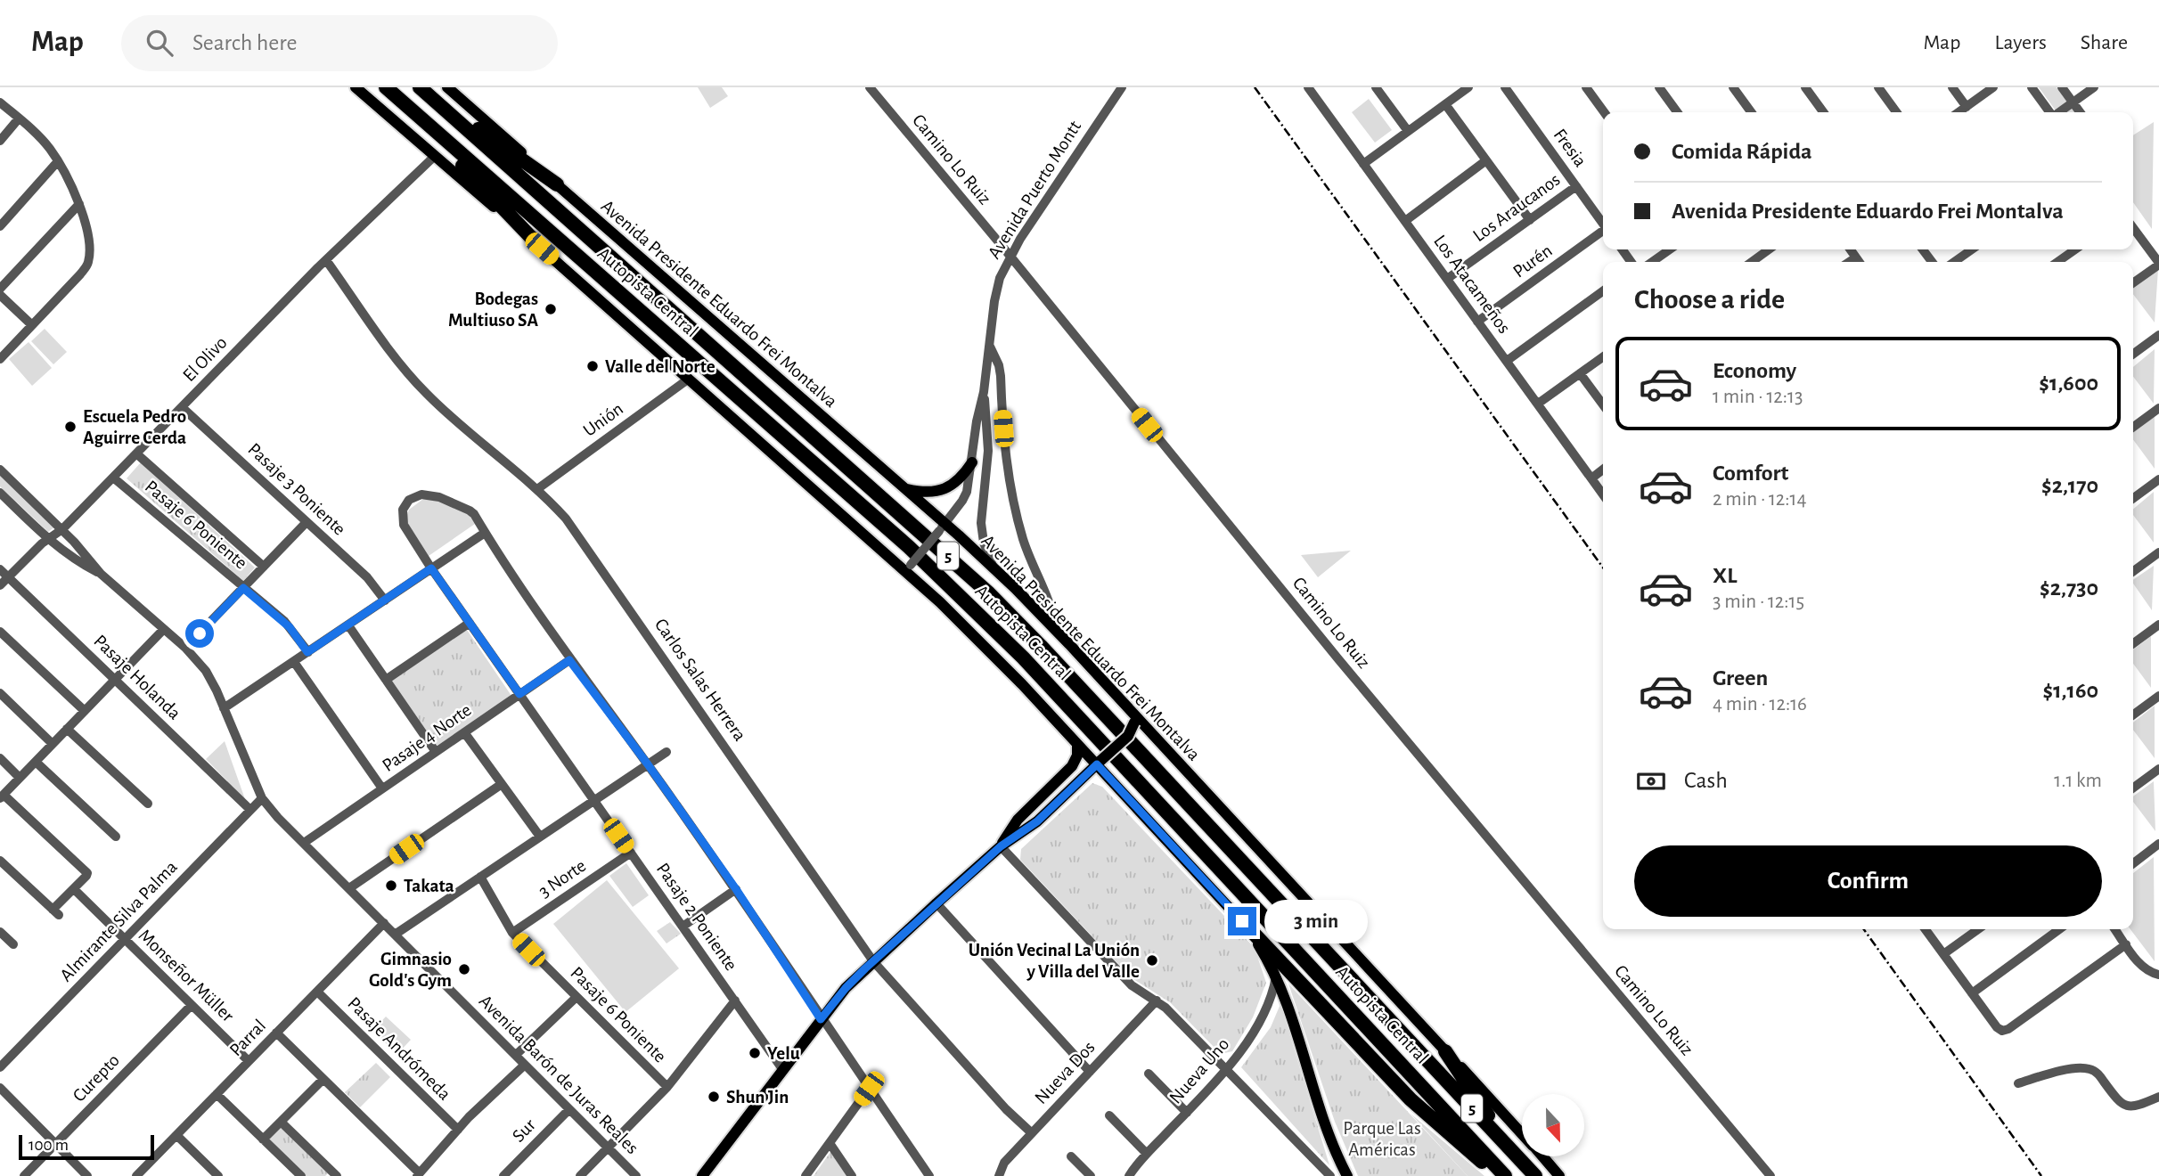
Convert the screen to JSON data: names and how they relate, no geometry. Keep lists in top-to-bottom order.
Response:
{
  "streets": {
    "highway": ["Autopista Central", "5"],
    "main road": ["Avenida Presidente Eduardo Frei Montalva"],
    "street": [
      "Fresia",
      "Camino Lo Ruiz",
      "Avenida Puerto Montt",
      "Los Araucanos",
      "Purén",
      "Los Atacameños",
      "El Olivo",
      "Unión",
      "Pasaje 3 Poniente",
      "Pasaje 6 Poniente",
      "Pasaje Holanda",
      "Carlos Salas Herrera",
      "Pasaje 4 Norte",
      "3 Norte",
      "Pasaje 2 Poniente",
      "Almirante Silva Palma",
      "Monseñor Müller",
      "Parral",
      "Pasaje Andrómeda",
      "Nueva Uno",
      "Nueva Dos",
      "Avenida Barón de Juras Reales",
      "Curepto",
      "Sur"
    ]
  },
  "crossings": [
    ["Fresia", "Los Araucanos"],
    ["Camino Lo Ruiz", "Avenida Puerto Montt"],
    ["Avenida Puerto Montt", "Avenida Presidente Eduardo Frei Montalva"],
    ["Los Araucanos", "Los Atacameños"],
    ["Purén", "Los Atacameños"],
    ["El Olivo", "Pasaje 3 Poniente"],
    ["El Olivo", "Pasaje 6 Poniente"],
    ["El Olivo", "Pasaje Holanda"],
    ["El Olivo", "Carlos Salas Herrera"],
    ["El Olivo", "Avenida Barón de Juras Reales"],
    ["Unión", "Carlos Salas Herrera"],
    ["Pasaje 6 Poniente", "3 Norte"],
    ["Pasaje Holanda", "Almirante Silva Palma"],
    ["Carlos Salas Herrera", "Nueva Dos"],
    ["Pasaje 4 Norte", "Pasaje 2 Poniente"],
    ["Pasaje 4 Norte", "Avenida Barón de Juras Reales"],
    ["3 Norte", "Pasaje 2 Poniente"],
    ["Almirante Silva Palma", "Monseñor Müller"],
    ["Almirante Silva Palma", "Avenida Barón de Juras Reales"],
    ["Monseñor Müller", "Parral"],
    ["Monseñor Müller", "Curepto"],
    ["Parral", "Pasaje Andrómeda"],
    ["Parral", "Avenida Barón de Juras Reales"],
    ["Avenida Barón de Juras Reales", "Sur"]
  ],
  "parks": ["Parque Las Américas"],
  "places": [
    "Bodegas Multiuso SA",
    "Valle del Norte",
    "Escuela Pedro Aguirre Cerda",
    "Takata",
    "Unión Vecinal La Unión y Villa del Valle",
    "Gimnasio Gold's Gym",
    "Yelu",
    "Shun Jin"
  ],
  "scale_bar": "100 m",
  "north": "bottom",
  "page": {
    "header": "Map",
    "search": "Search here",
    "nav": ["Map", "Layers", "Share"],
    "banner": ["Comida Rápida", "Avenida Presidente Eduardo Frei Montalva"],
    "heading": "Choose a ride",
    "list": [
      {
        "name": "Economy",
        "note": "1 min · 12:13",
        "value": "$1,600"
      },
      {
        "name": "Comfort",
        "note": "2 min · 12:14",
        "value": "$2,170"
      },
      {
        "name": "XL",
        "note": "3 min · 12:15",
        "value": "$2,730"
      },
      {
        "name": "Green",
        "note": "4 min · 12:16",
        "value": "$1,160"
      }
    ],
    "pay": ["Cash", "1.1 km"],
    "buttons": "Confirm",
    "bubble": "3 min",
    "scale": "100 m"
  }
}
